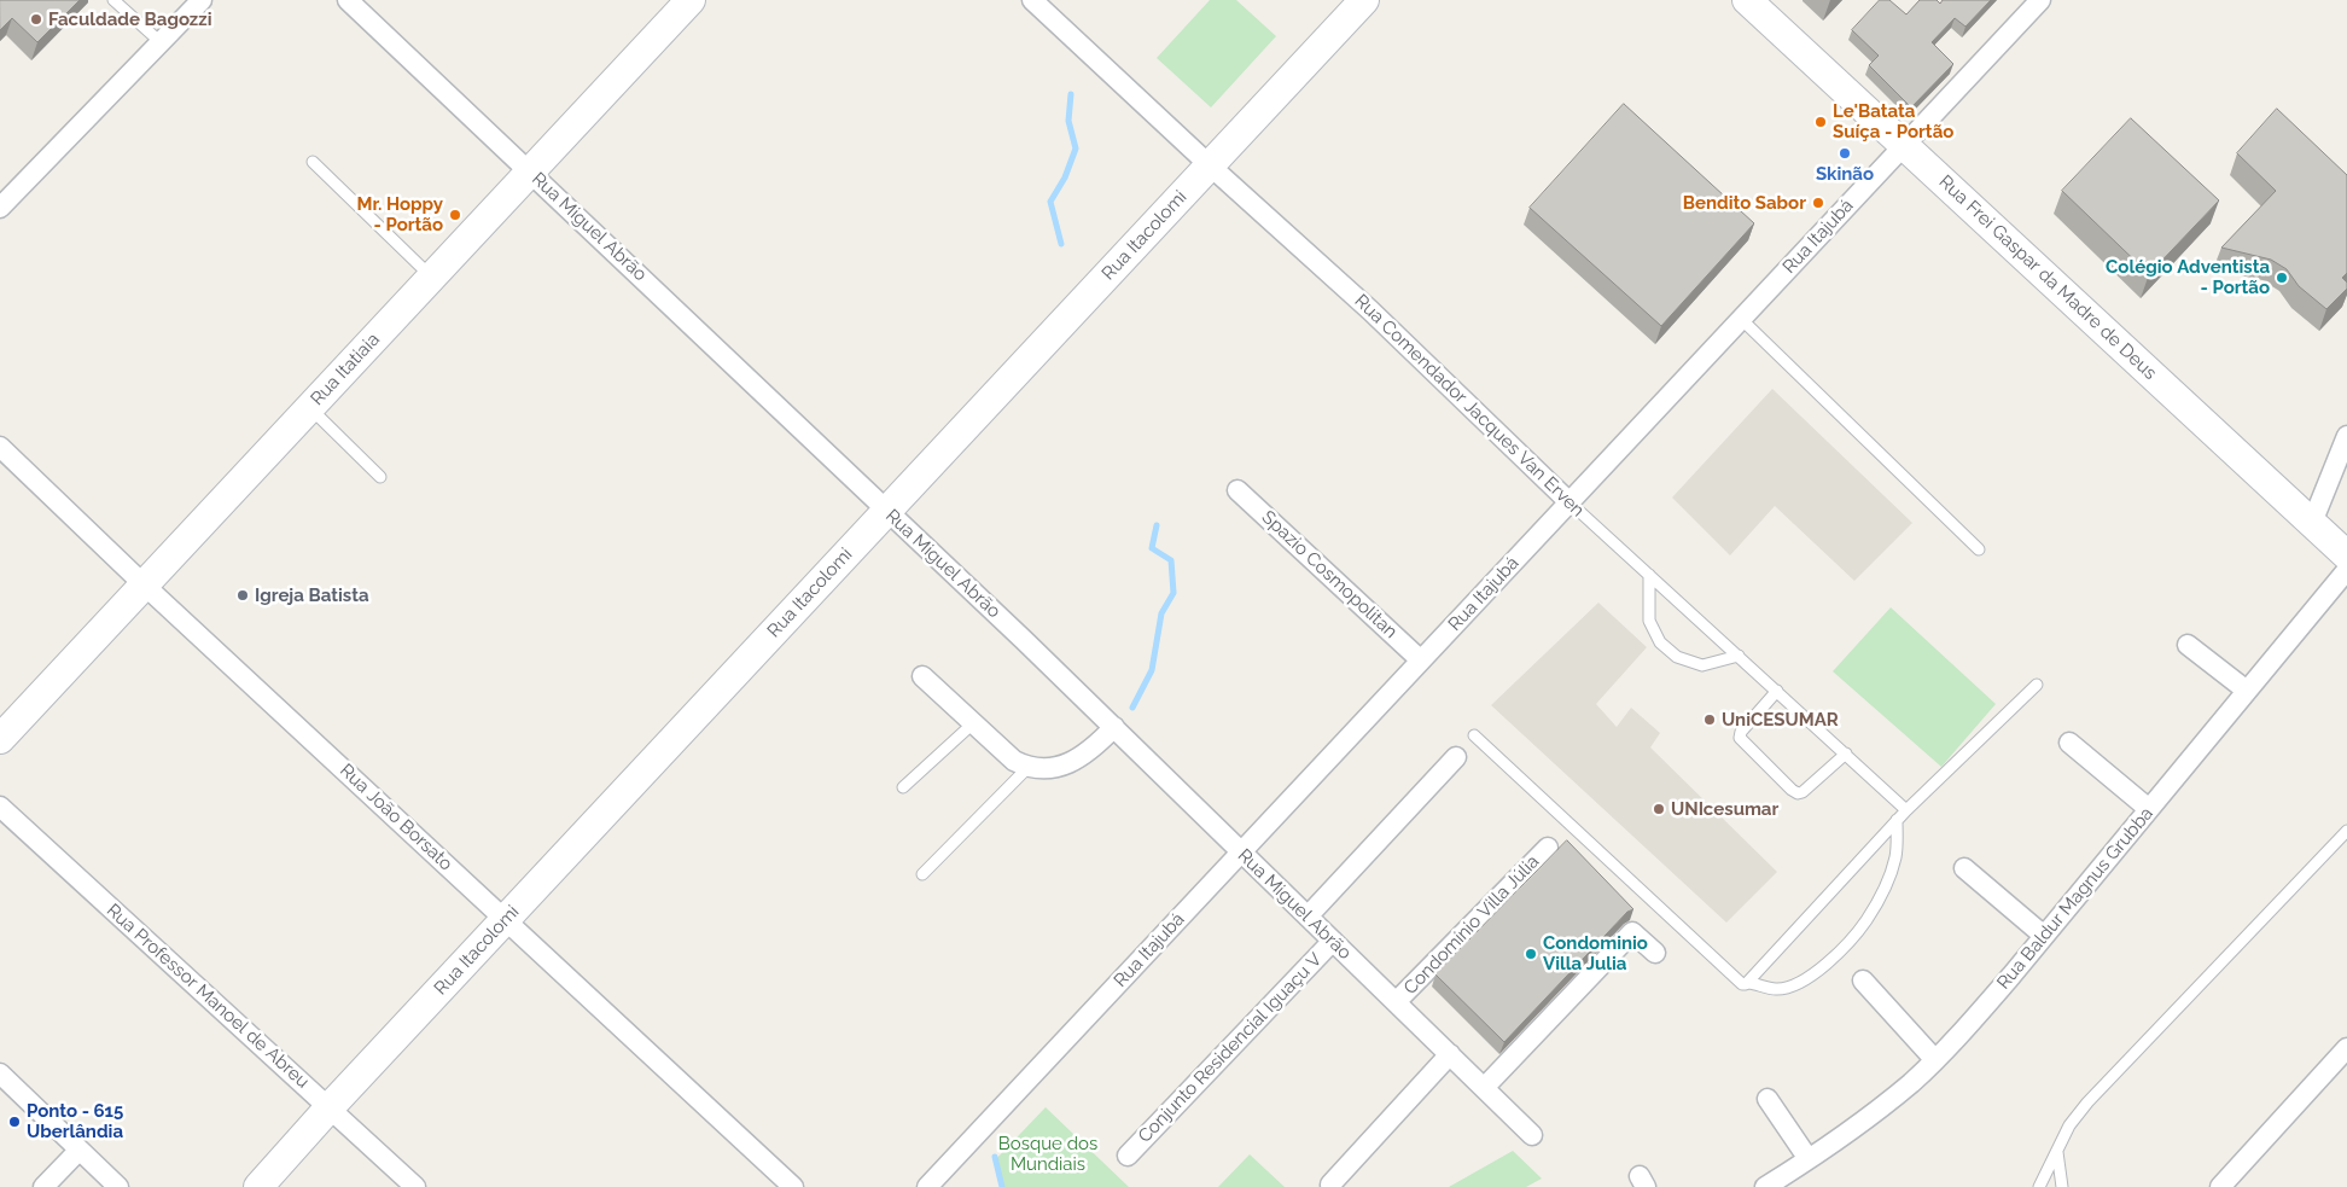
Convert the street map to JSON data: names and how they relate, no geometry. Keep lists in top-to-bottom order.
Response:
{
  "streets": {
    "main road": ["Rua Itacolomi", "Rua Frei Gaspar da Madre de Deus", "Rua Itatiaia"],
    "street": [
      "Rua Miguel Abrão",
      "Rua Itajubá",
      "Rua Comendador Jacques Van Erven",
      "Spazio Cosmopolitan",
      "Rua João Borsato",
      "Rua Baldur Magnus Grubba",
      "Condomínio Villa Júlia",
      "Rua Professor Manoel de Abreu",
      "Conjunto Residencial Iguaçu V"
    ]
  },
  "crossings": [
    ["Rua Miguel Abrão", "Rua Itacolomi"],
    ["Rua Miguel Abrão", "Rua Itajubá"],
    ["Rua Miguel Abrão", "Rua Itatiaia"],
    ["Rua Miguel Abrão", "Condomínio Villa Júlia"],
    ["Rua Miguel Abrão", "Conjunto Residencial Iguaçu V"],
    ["Rua Itacolomi", "Rua Comendador Jacques Van Erven"],
    ["Rua Itacolomi", "Rua João Borsato"],
    ["Rua Itacolomi", "Rua Professor Manoel de Abreu"],
    ["Rua Itajubá", "Rua Frei Gaspar da Madre de Deus"],
    ["Rua Itajubá", "Rua Comendador Jacques Van Erven"],
    ["Rua Itajubá", "Spazio Cosmopolitan"],
    ["Rua Itatiaia", "Rua João Borsato"]
  ],
  "parks": ["Bosque dos Mundiais"],
  "places": [
    "Faculdade Bagozzi",
    "Le'Batata Suíça - Portão",
    "Skinão",
    "Bendito Sabor",
    "Mr. Hoppy - Portão",
    "Colégio Adventista - Portão",
    "Igreja Batista",
    "UniCESUMAR",
    "UNIcesumar",
    "Condominio Villa Julia",
    "Ponto - 615 Uberlândia"
  ]
}
